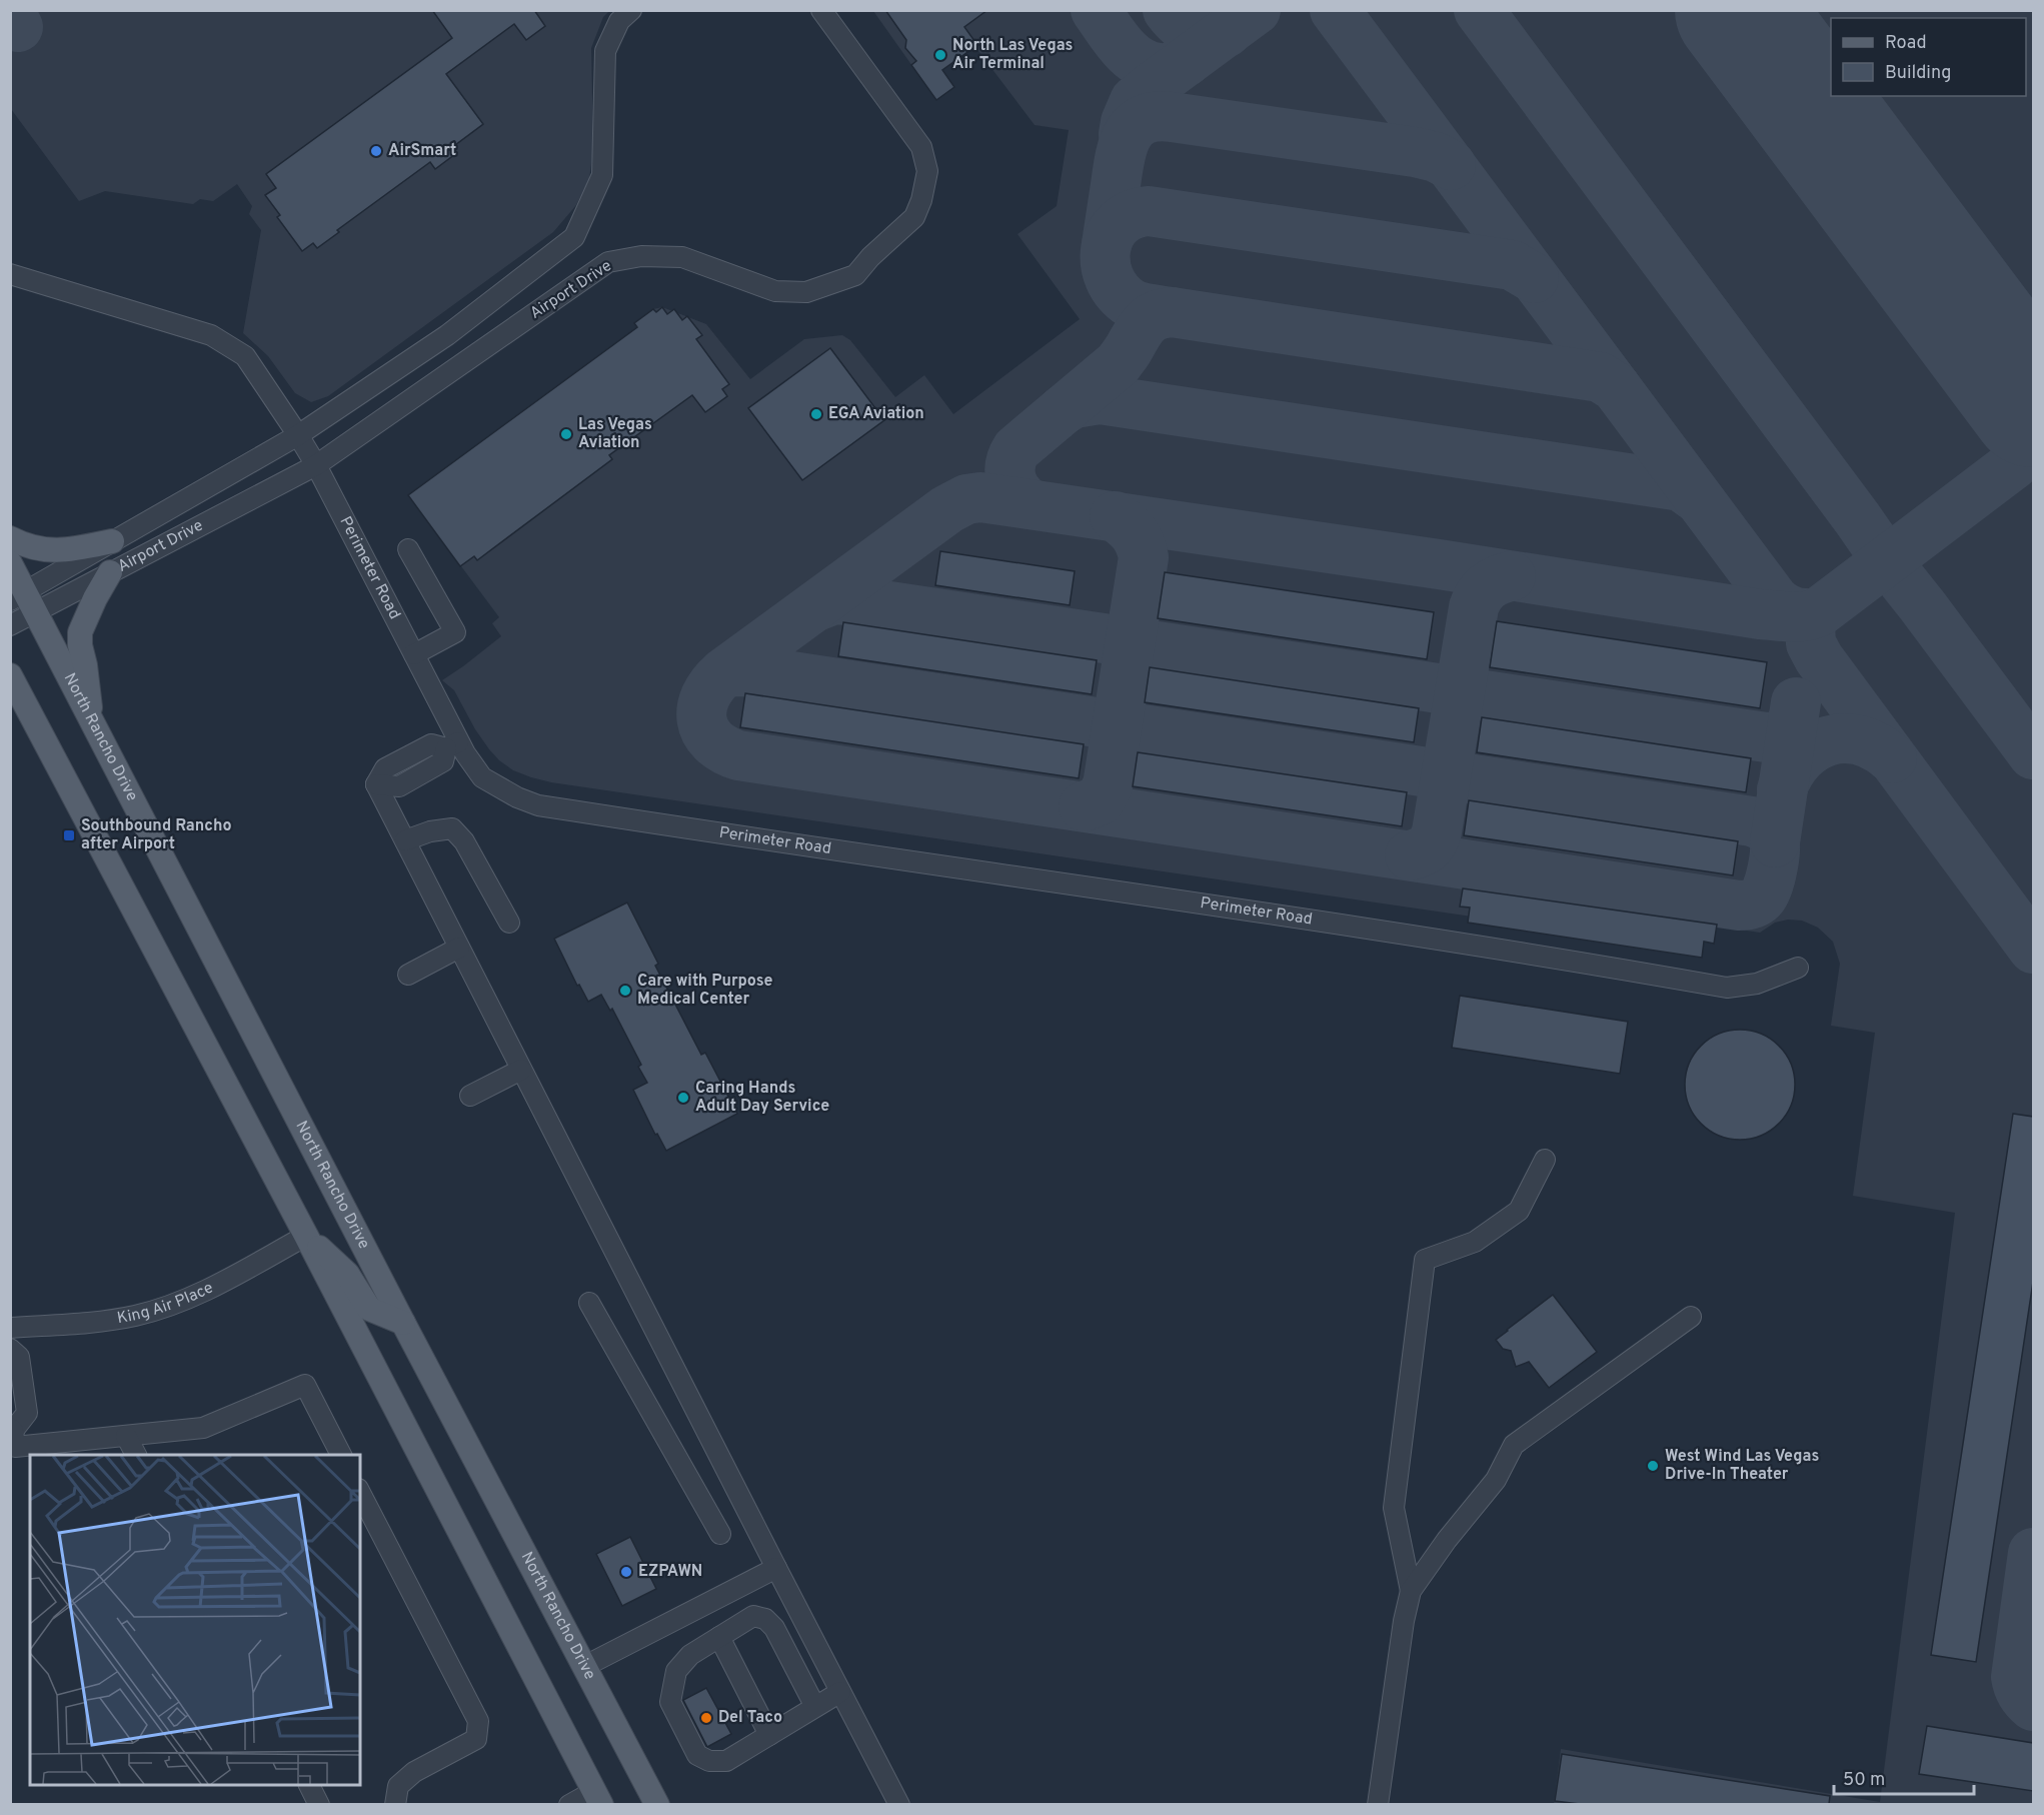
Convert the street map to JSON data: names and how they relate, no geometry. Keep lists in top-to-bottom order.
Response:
{
  "streets": {
    "main road": ["North Rancho Drive"],
    "street": ["Airport Drive", "Perimeter Road", "King Air Place"]
  },
  "crossings": [
    ["Airport Drive", "Perimeter Road"],
    ["Airport Drive", "North Rancho Drive"]
  ],
  "places": {
    "other": [
      "North Las Vegas Air Terminal",
      "AirSmart",
      "EGA Aviation",
      "Las Vegas Aviation",
      "Care with Purpose Medical Center",
      "Caring Hands Adult Day Service",
      "West Wind Las Vegas Drive-In Theater",
      "EZPAWN",
      "Del Taco"
    ],
    "transit": ["Southbound Rancho after Airport"]
  },
  "legend": ["Road", "Building"],
  "scale_bar": "50 m"
}
